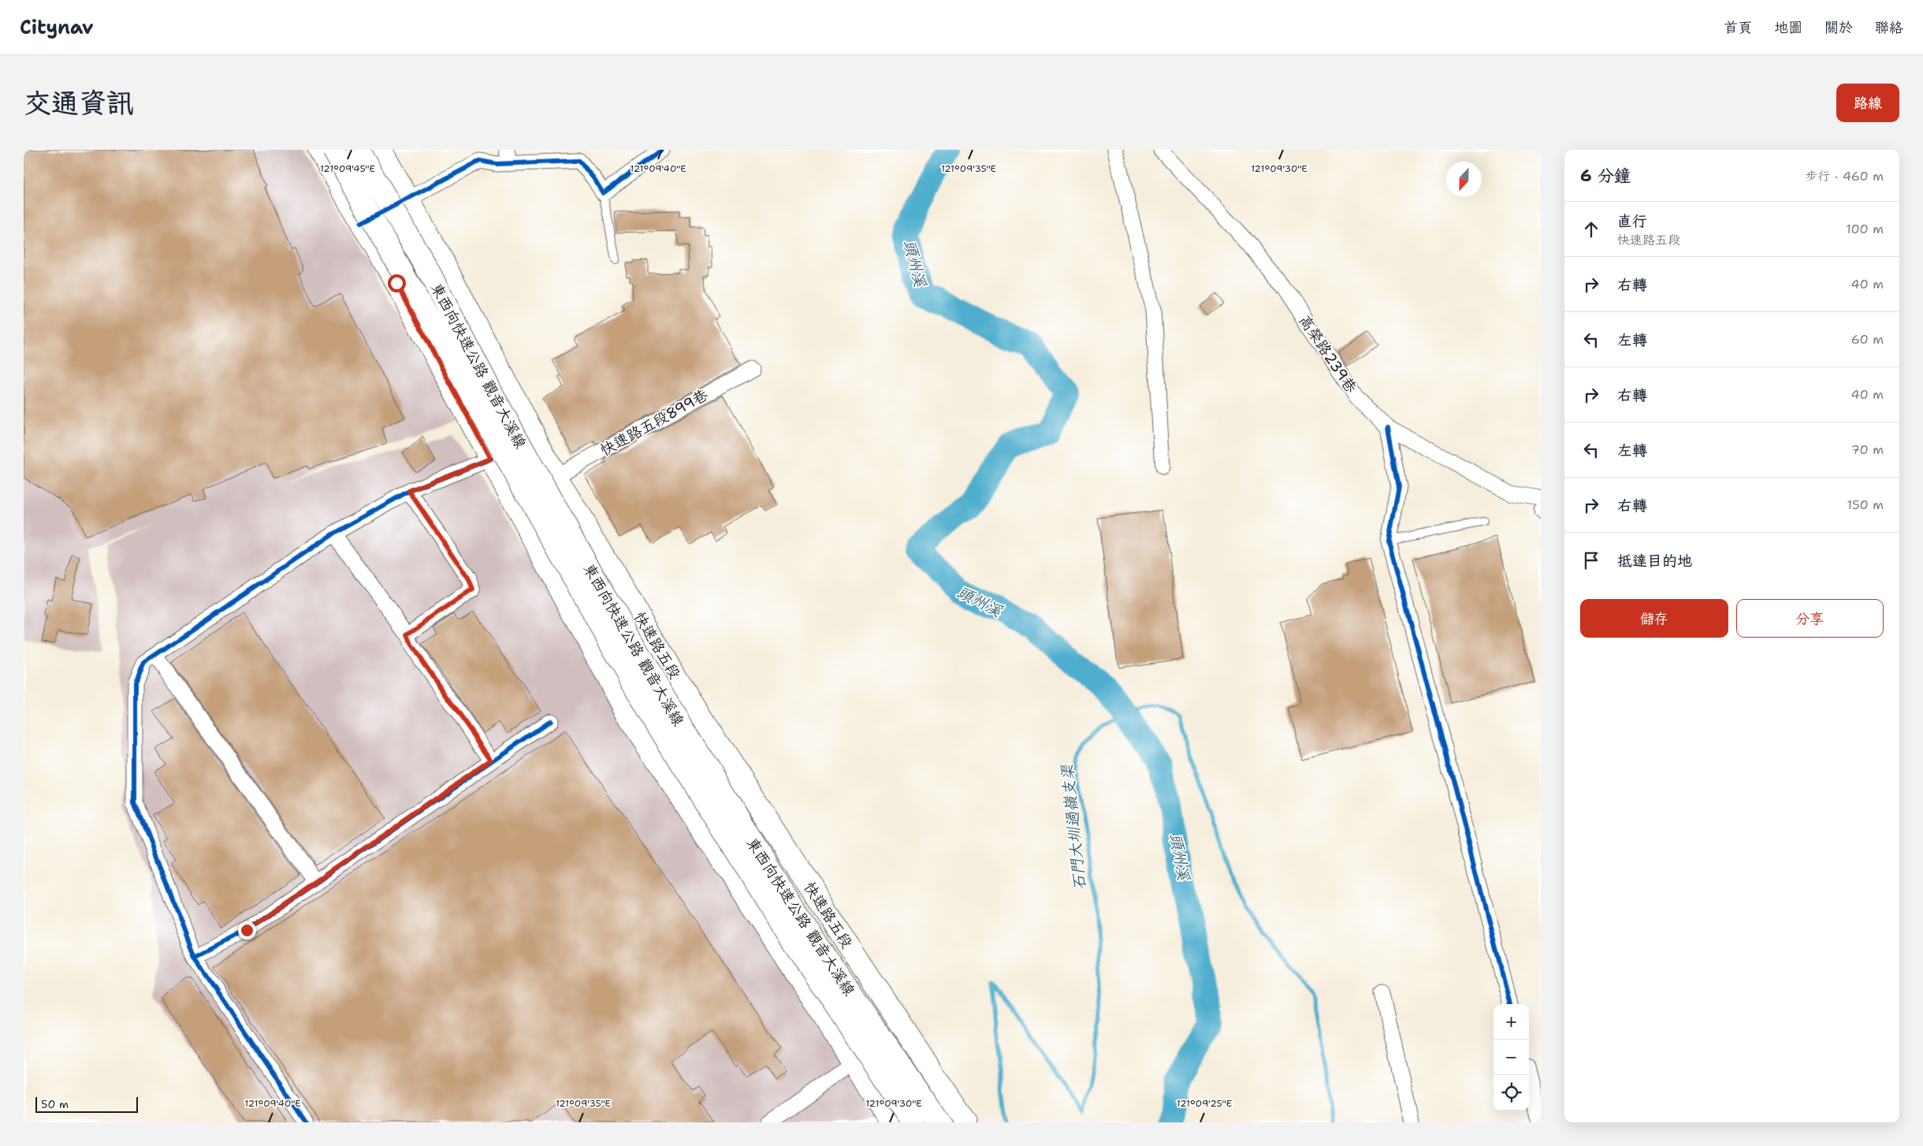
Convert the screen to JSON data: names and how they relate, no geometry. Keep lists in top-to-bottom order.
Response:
{
  "streets": {
    "main road": ["東西向快速公路 觀音大溪線", "快速路五段"],
    "street": ["高榮路239巷", "快速路五段899巷"]
  },
  "crossings": [
    ["快速路五段899巷", "快速路五段"]
  ],
  "water": ["頭州溪", "石門大圳過嶺支渠"],
  "scale_bar": "50 m",
  "north": "bottom",
  "page": {
    "header": "Citynav",
    "nav": [
      "首頁",
      "地圖",
      "關於",
      "聯絡"
    ],
    "buttons": [
      "路線",
      ["儲存", "分享"]
    ],
    "title": "交通資訊",
    "heading": ["6 分鐘", "步行 · 460 m"],
    "list": [
      ["直行", "快速路五段", "100 m"],
      ["右轉", "40 m"],
      ["左轉", "60 m"],
      ["右轉", "40 m"],
      ["左轉", "70 m"],
      ["右轉", "150 m"],
      "抵達目的地"
    ],
    "map_buttons": ["+", "−"],
    "scale": "50 m"
  },
  "coordinates": [
    "121°09'45\"E",
    "121°09'40\"E",
    "121°09'35\"E",
    "121°09'30\"E",
    "121°09'25\"E"
  ]
}
